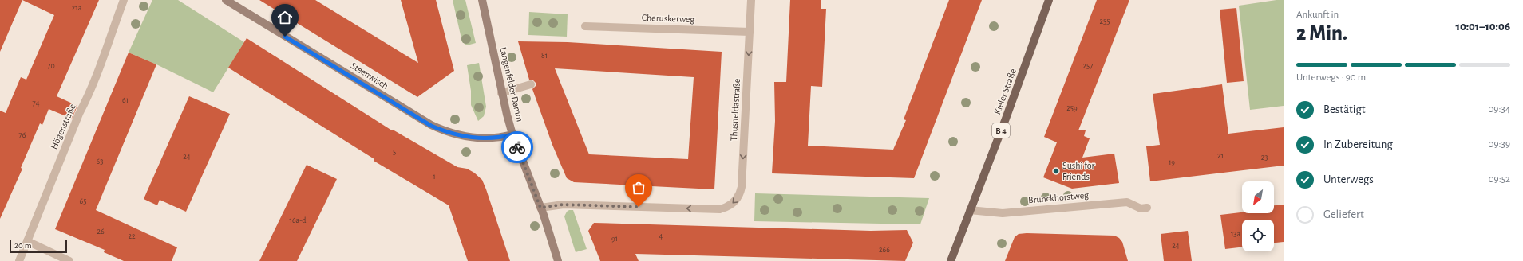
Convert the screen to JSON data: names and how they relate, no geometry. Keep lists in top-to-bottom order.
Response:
{
  "streets": {
    "main road": ["Kieler Straße", "B 4"],
    "street": [
      "Cheruskerweg",
      "Steenwisch",
      "Langenfelder Damm",
      "Thusneldastraße",
      "Högenstraße",
      "Brunckhorstweg"
    ]
  },
  "crossings": [
    ["Cheruskerweg", "Thusneldastraße"],
    ["Steenwisch", "Langenfelder Damm"],
    ["Langenfelder Damm", "Thusneldastraße"],
    ["Kieler Straße", "Brunckhorstweg"]
  ],
  "places": ["Sushi for Friends"],
  "house_numbers": [
    "21a",
    "255",
    "81",
    "70",
    "257",
    "61",
    "74",
    "259",
    "76",
    "5",
    "21",
    "24",
    "23",
    "63",
    "19",
    "1",
    "65",
    "16a-d",
    "26",
    "13a",
    "22",
    "4",
    "91",
    "24",
    "266"
  ],
  "scale_bar": "20 m",
  "north": "bottom left",
  "page": {
    "heading": ["2 Min.", "Ankunft in", "10:01–10:06"],
    "bar": "Unterwegs · 90 m",
    "list": [
      ["Bestätigt", "09:34"],
      ["In Zubereitung", "09:39"],
      ["Unterwegs", "09:52"],
      "Geliefert"
    ],
    "scale": "20 m"
  }
}
